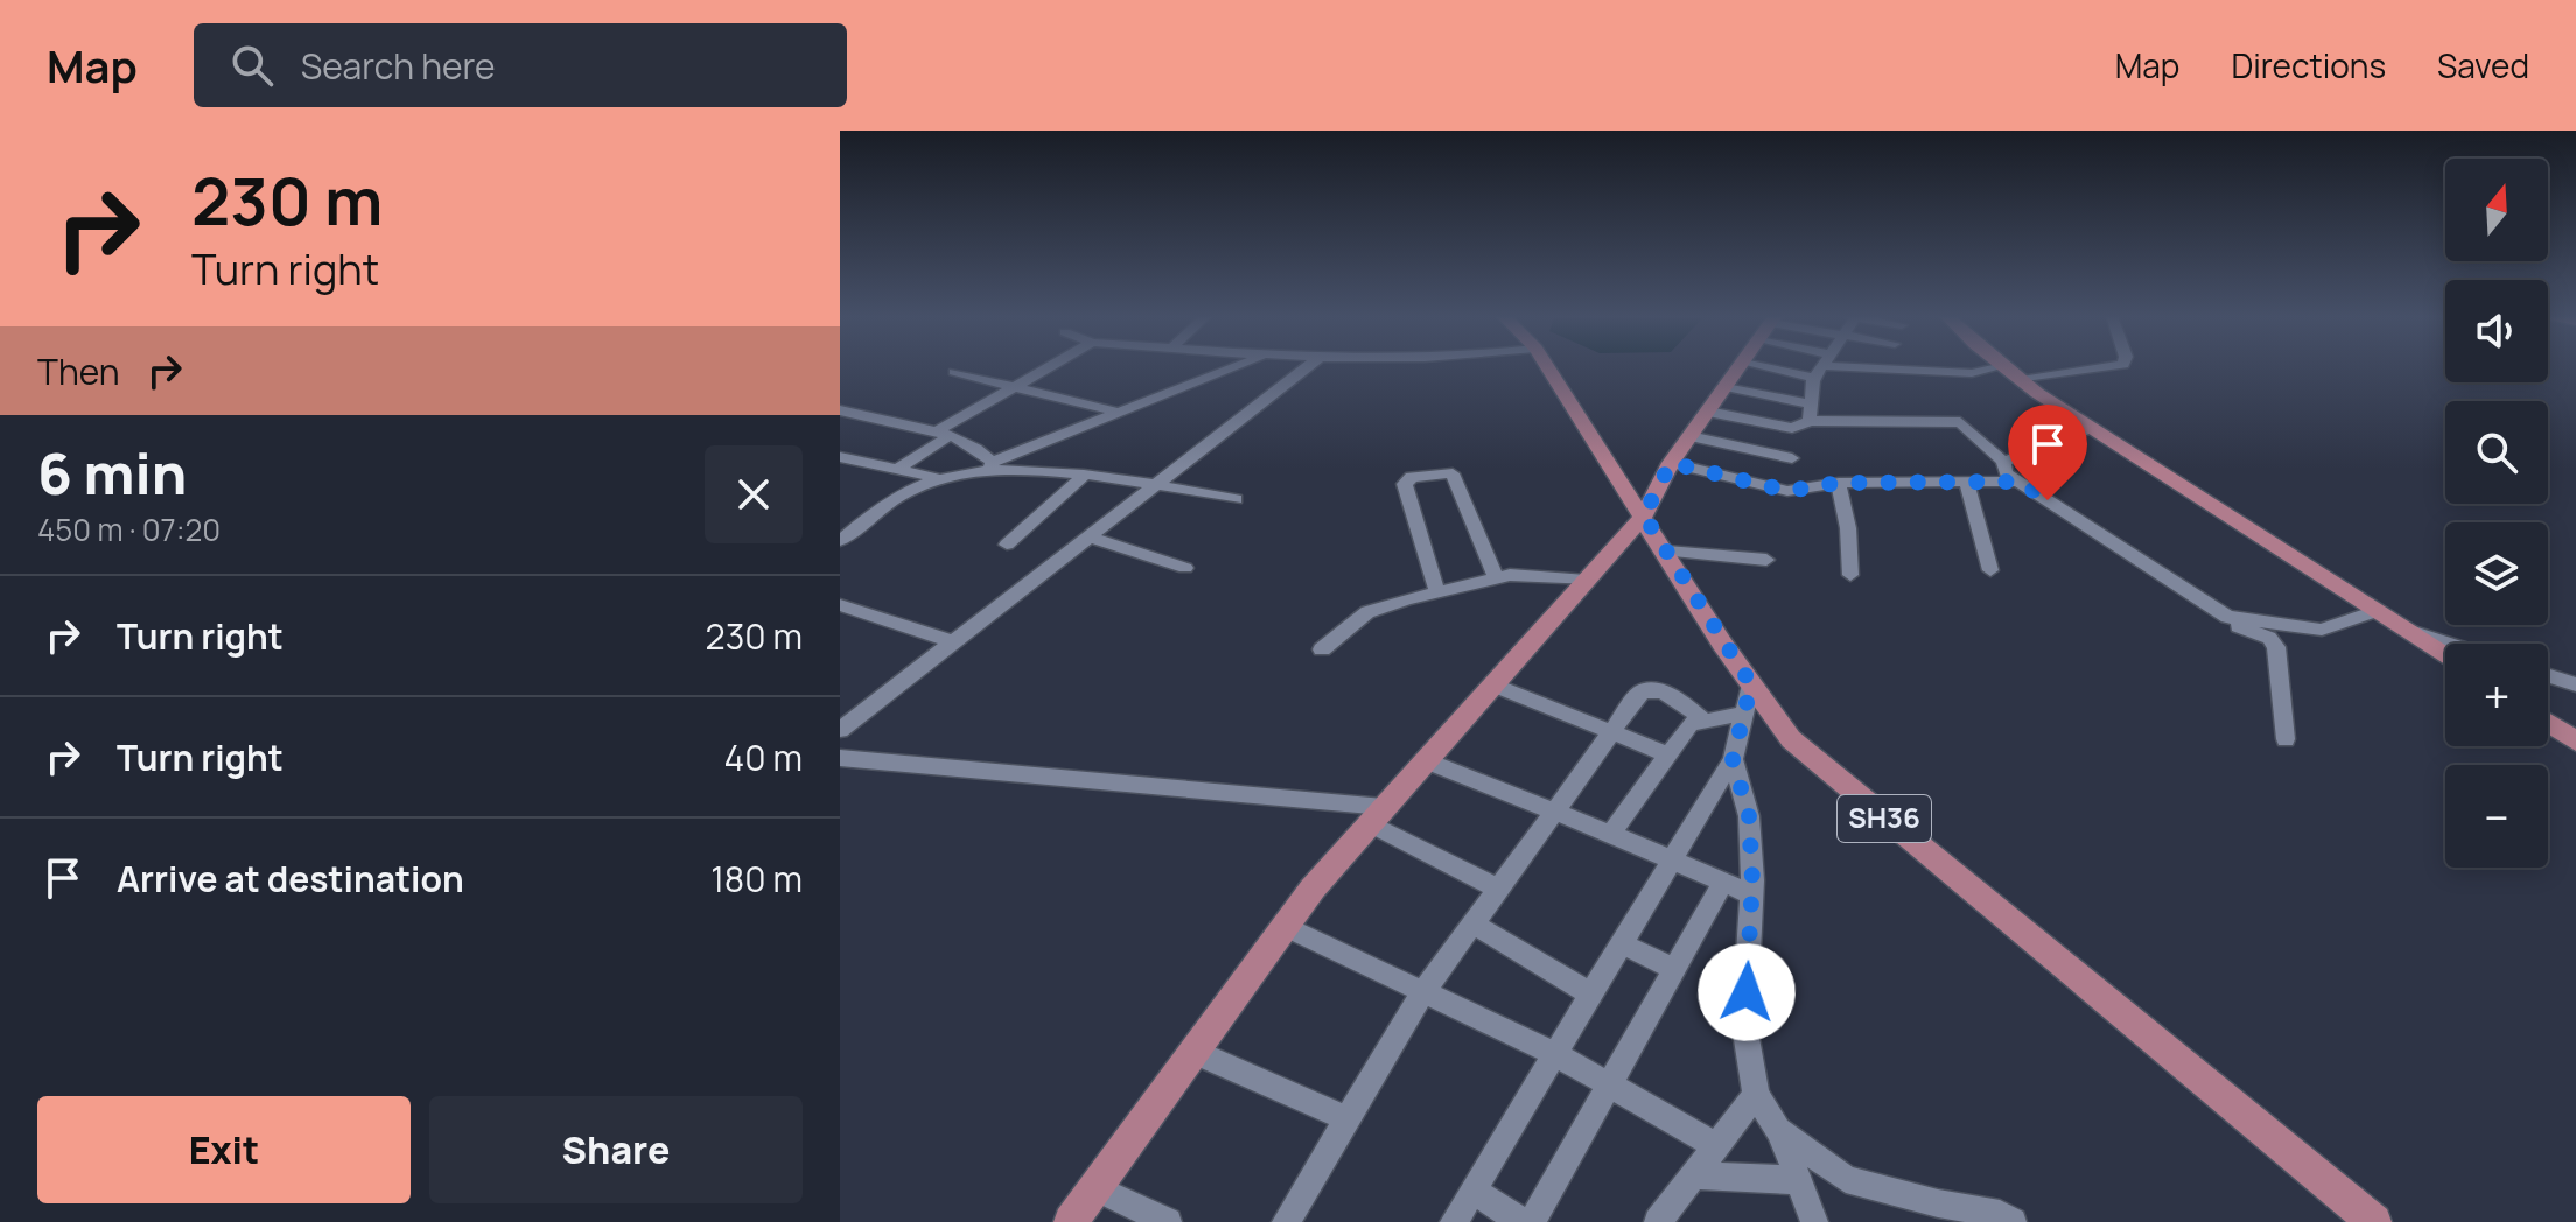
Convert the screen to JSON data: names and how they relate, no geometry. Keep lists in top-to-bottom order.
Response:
{
  "streets": {
    "main road": ["SH36"]
  },
  "north": "top",
  "page": {
    "header": "Map",
    "search": "Search here",
    "nav": ["Map", "Directions", "Saved"],
    "turn": ["230 m", "Turn right"],
    "map_buttons": ["+", "−"],
    "then": "Then",
    "heading": ["6 min", "450 m · 07:20"],
    "list": [
      {
        "name": "Turn right",
        "value": "230 m"
      },
      {
        "name": "Turn right",
        "value": "40 m"
      },
      {
        "name": "Arrive at destination",
        "value": "180 m"
      }
    ],
    "buttons": ["Exit", "Share"]
  }
}
